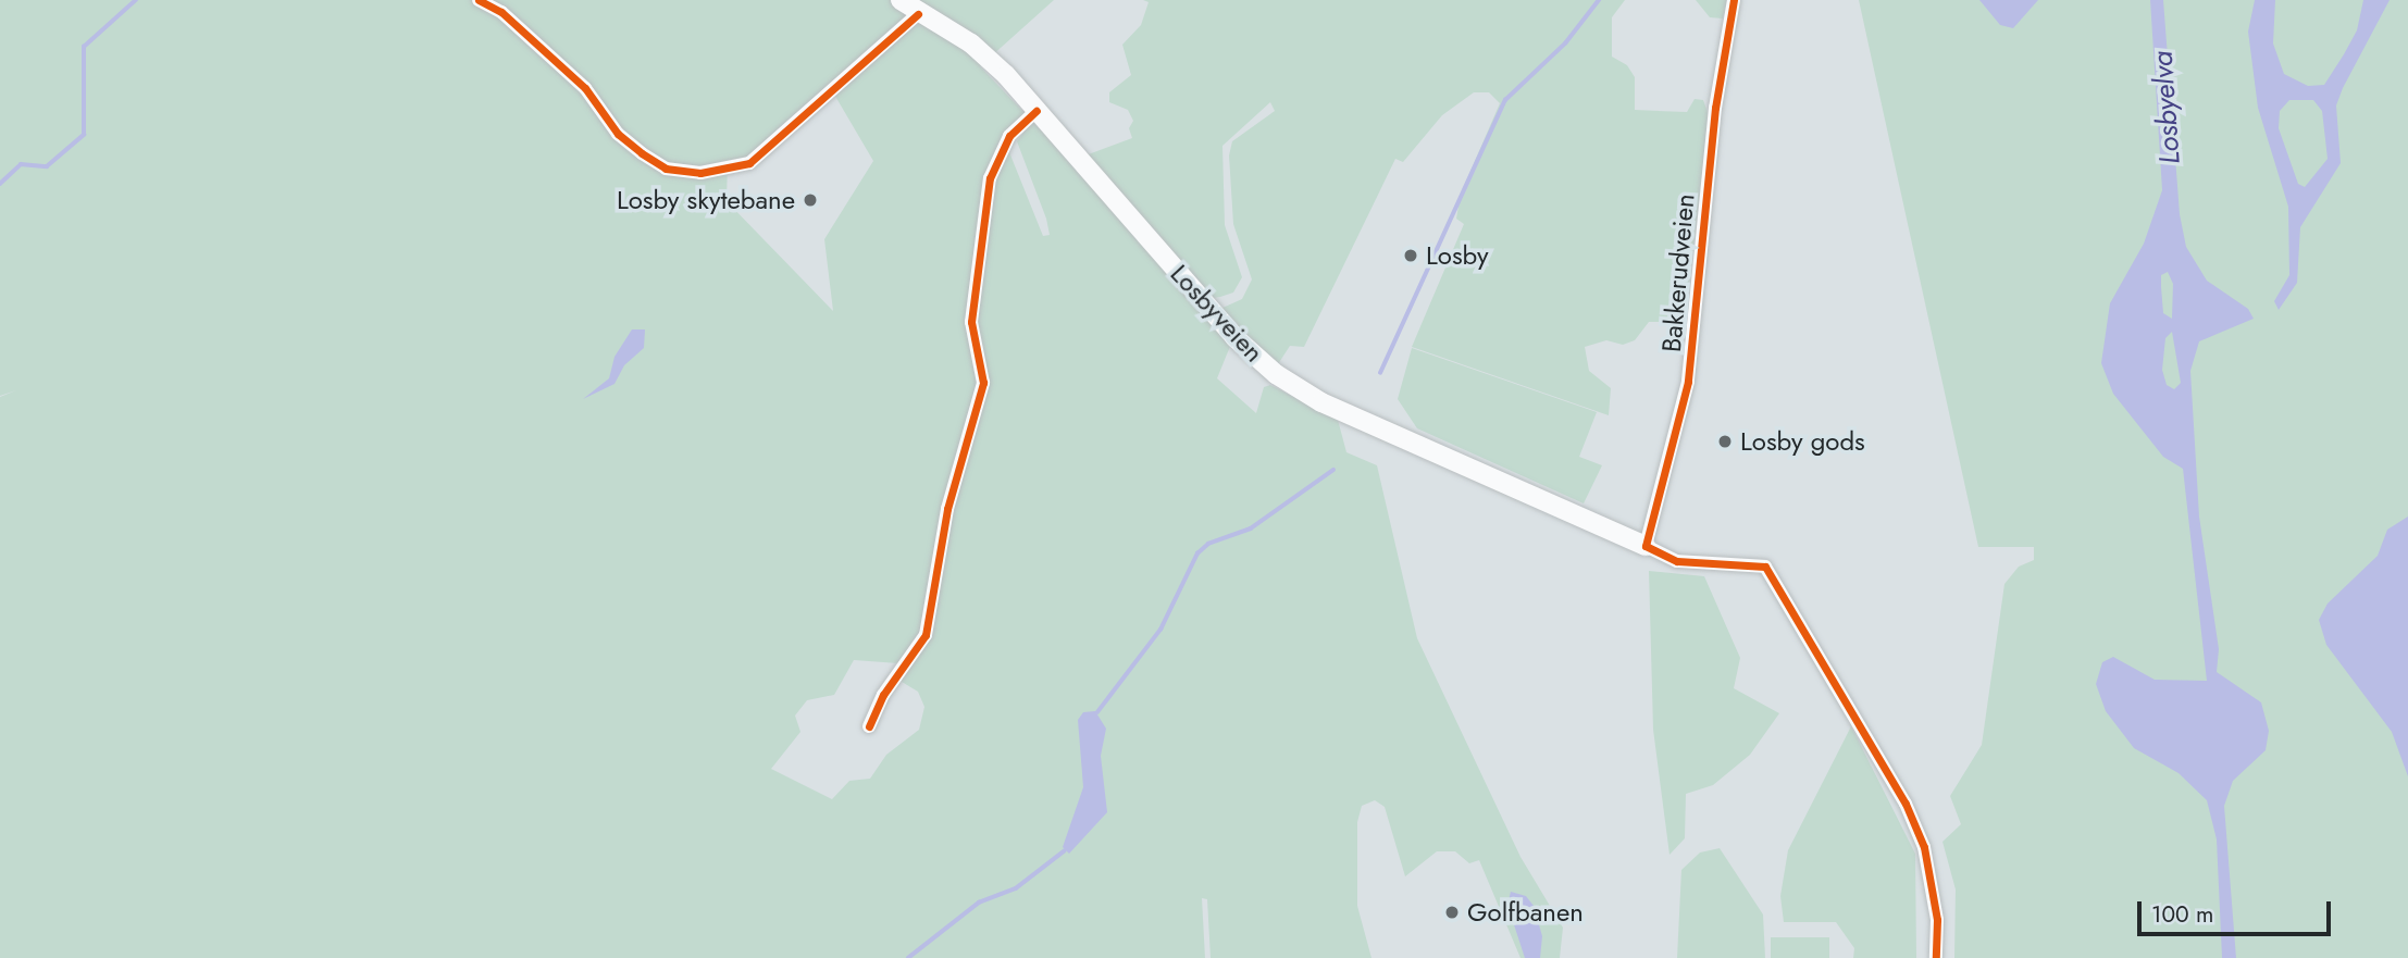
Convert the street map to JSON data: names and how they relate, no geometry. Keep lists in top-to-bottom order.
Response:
{
  "streets": {
    "main road": ["Losbyveien"],
    "street": ["Bakkerudveien"]
  },
  "crossings": [
    ["Bakkerudveien", "Losbyveien"]
  ],
  "water": ["Losbyelva"],
  "places": [
    "Losby skytebane",
    "Losby",
    "Losby gods",
    "Golfbanen"
  ],
  "scale_bar": "100 m"
}
